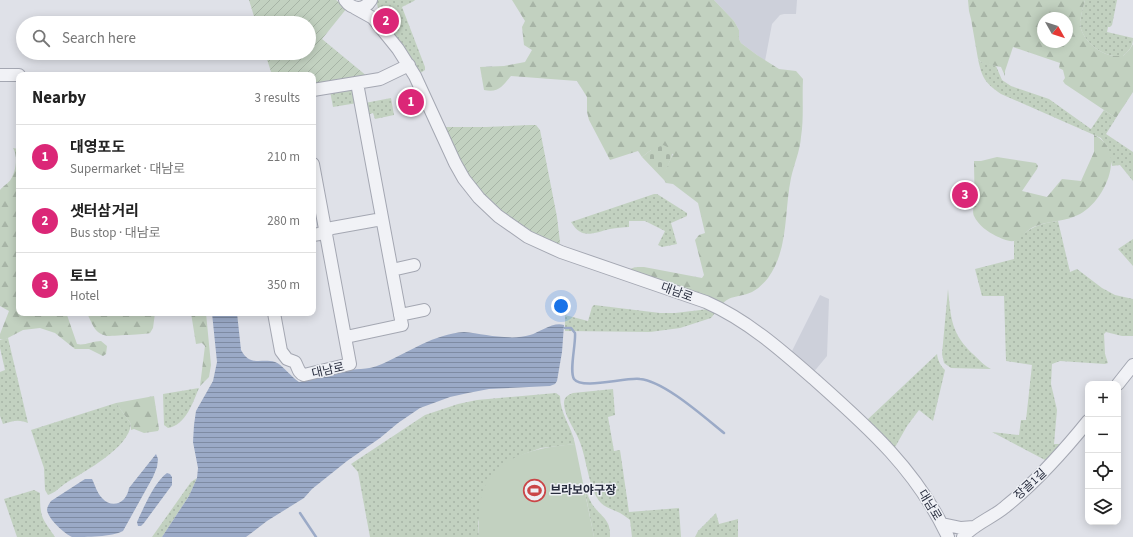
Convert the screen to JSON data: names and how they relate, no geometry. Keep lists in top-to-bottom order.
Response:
{
  "streets": {
    "street": ["대남로", "장골1길"]
  },
  "places": {
    "sports": ["브라보야구장"]
  },
  "north": "bottom right",
  "page": {
    "pins": ["2", "1", "3"],
    "search": "Search here",
    "heading": ["Nearby", "3 results"],
    "list": [
      {
        "mark": "1",
        "name": "대영포도",
        "note": "Supermarket · 대남로",
        "value": "210 m"
      },
      {
        "mark": "2",
        "name": "샛터삼거리",
        "note": "Bus stop · 대남로",
        "value": "280 m"
      },
      {
        "mark": "3",
        "name": "토브",
        "note": "Hotel",
        "value": "350 m"
      }
    ],
    "map_buttons": ["+", "−"]
  }
}
